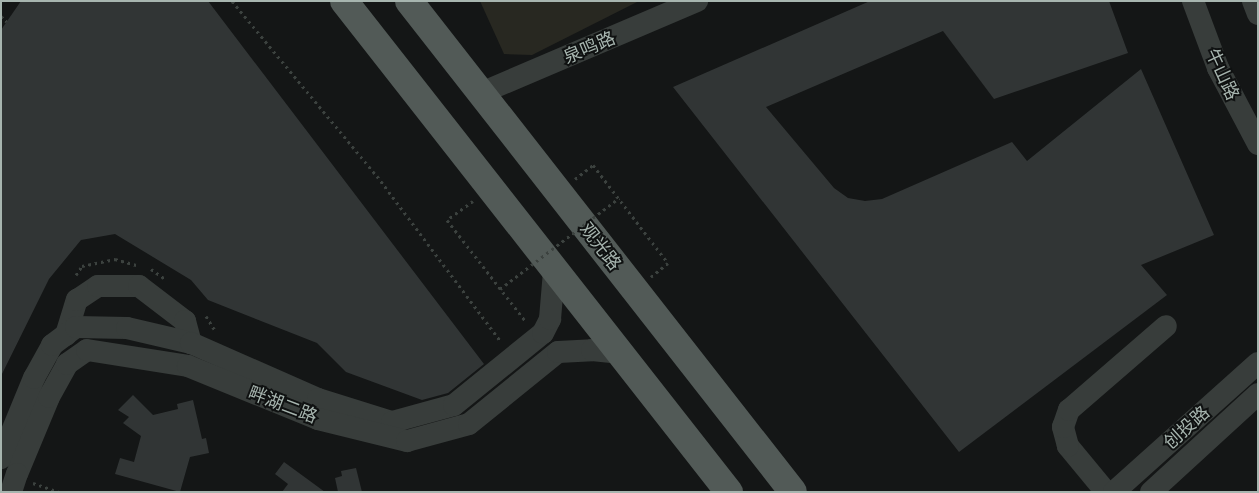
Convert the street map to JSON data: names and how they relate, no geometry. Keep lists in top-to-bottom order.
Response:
{
  "streets": {
    "main road": ["观光路"],
    "street": [
      "泉鸣路",
      "牛山路",
      "畔湖二路",
      "创投路"
    ]
  },
  "crossings": [
    ["泉鸣路", "观光路"]
  ]
}
